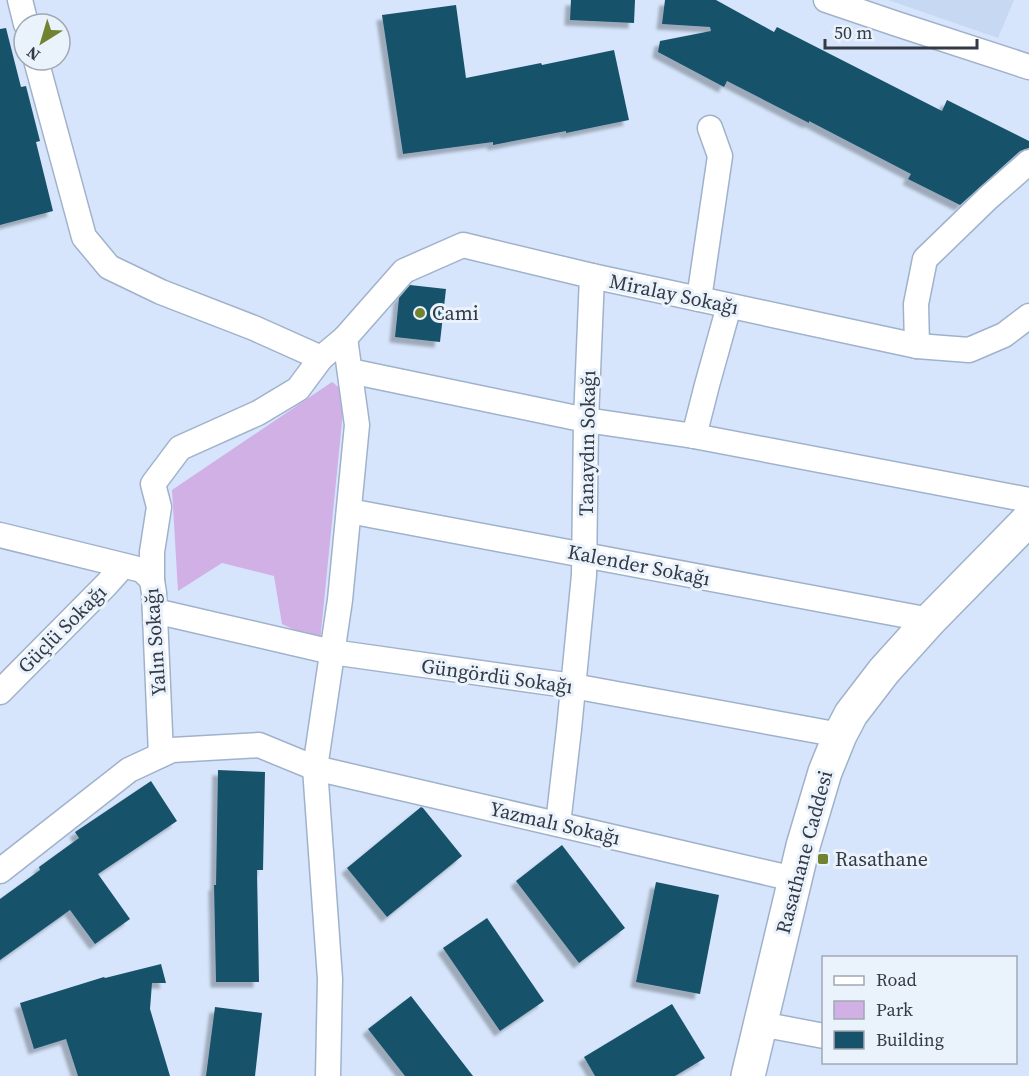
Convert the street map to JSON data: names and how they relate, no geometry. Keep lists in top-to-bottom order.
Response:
{
  "streets": {
    "street": [
      "Miralay Sokağı",
      "Tanaydın Sokağı",
      "Kalender Sokağı",
      "Güçlü Sokağı",
      "Yalın Sokağı",
      "Güngördü Sokağı",
      "Yazmalı Sokağı",
      "Rasathane Caddesi"
    ]
  },
  "crossings": [
    ["Miralay Sokağı", "Tanaydın Sokağı"],
    ["Miralay Sokağı", "Yalın Sokağı"],
    ["Tanaydın Sokağı", "Kalender Sokağı"],
    ["Tanaydın Sokağı", "Güngördü Sokağı"],
    ["Tanaydın Sokağı", "Yazmalı Sokağı"],
    ["Kalender Sokağı", "Rasathane Caddesi"],
    ["Güçlü Sokağı", "Yalın Sokağı"],
    ["Yalın Sokağı", "Güngördü Sokağı"],
    ["Yalın Sokağı", "Yazmalı Sokağı"],
    ["Güngördü Sokağı", "Rasathane Caddesi"],
    ["Yazmalı Sokağı", "Rasathane Caddesi"]
  ],
  "places": {
    "other": ["Cami"],
    "transit": ["Rasathane"]
  },
  "legend": ["Road", "Park", "Building"],
  "scale_bar": "50 m",
  "north": "bottom left"
}
